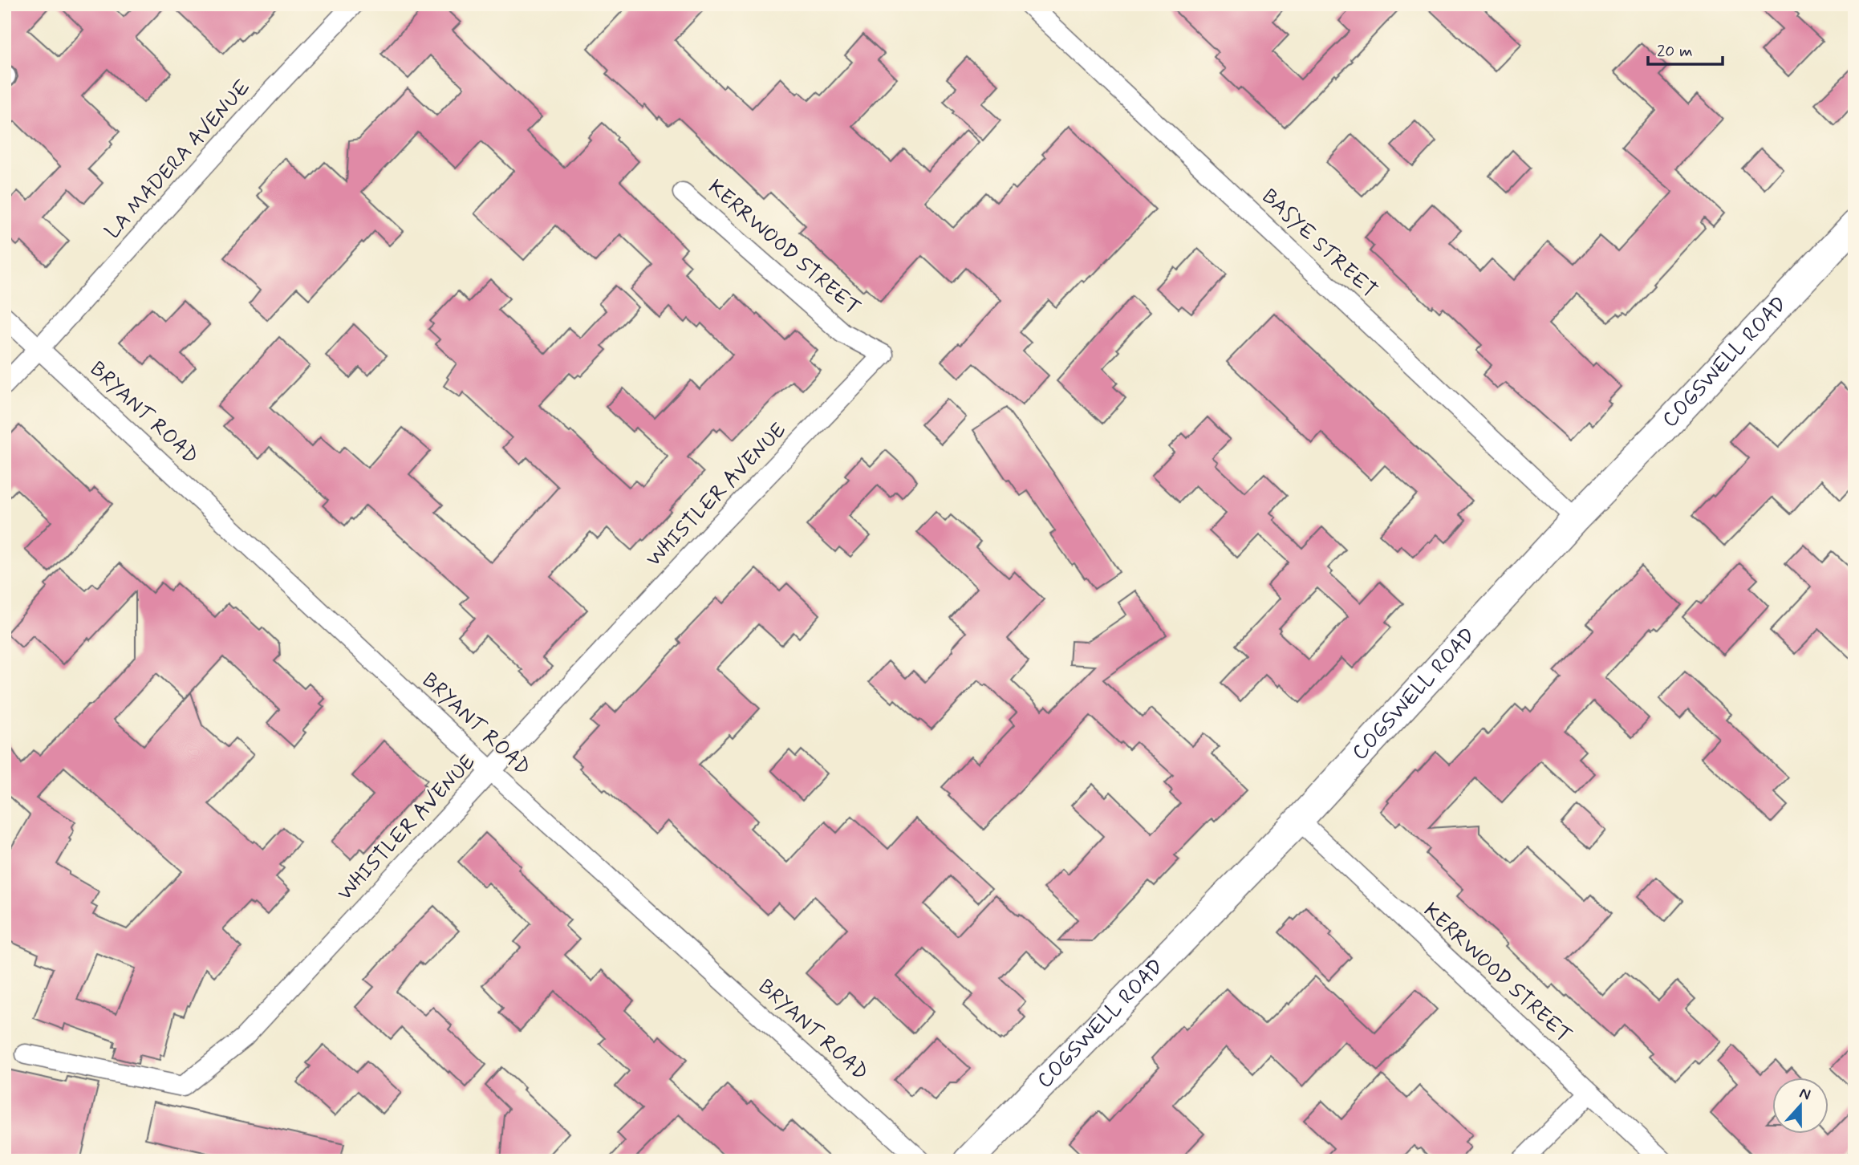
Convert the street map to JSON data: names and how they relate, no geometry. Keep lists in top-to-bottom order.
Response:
{
  "streets": {
    "street": [
      "LA MADERA AVENUE",
      "BASYE STREET",
      "KERRWOOD STREET",
      "COGSWELL ROAD",
      "BRYANT ROAD",
      "WHISTLER AVENUE"
    ]
  },
  "crossings": [
    ["LA MADERA AVENUE", "BRYANT ROAD"],
    ["BASYE STREET", "COGSWELL ROAD"],
    ["KERRWOOD STREET", "COGSWELL ROAD"],
    ["KERRWOOD STREET", "WHISTLER AVENUE"],
    ["BRYANT ROAD", "WHISTLER AVENUE"]
  ],
  "scale_bar": "20 m",
  "north": "top"
}
